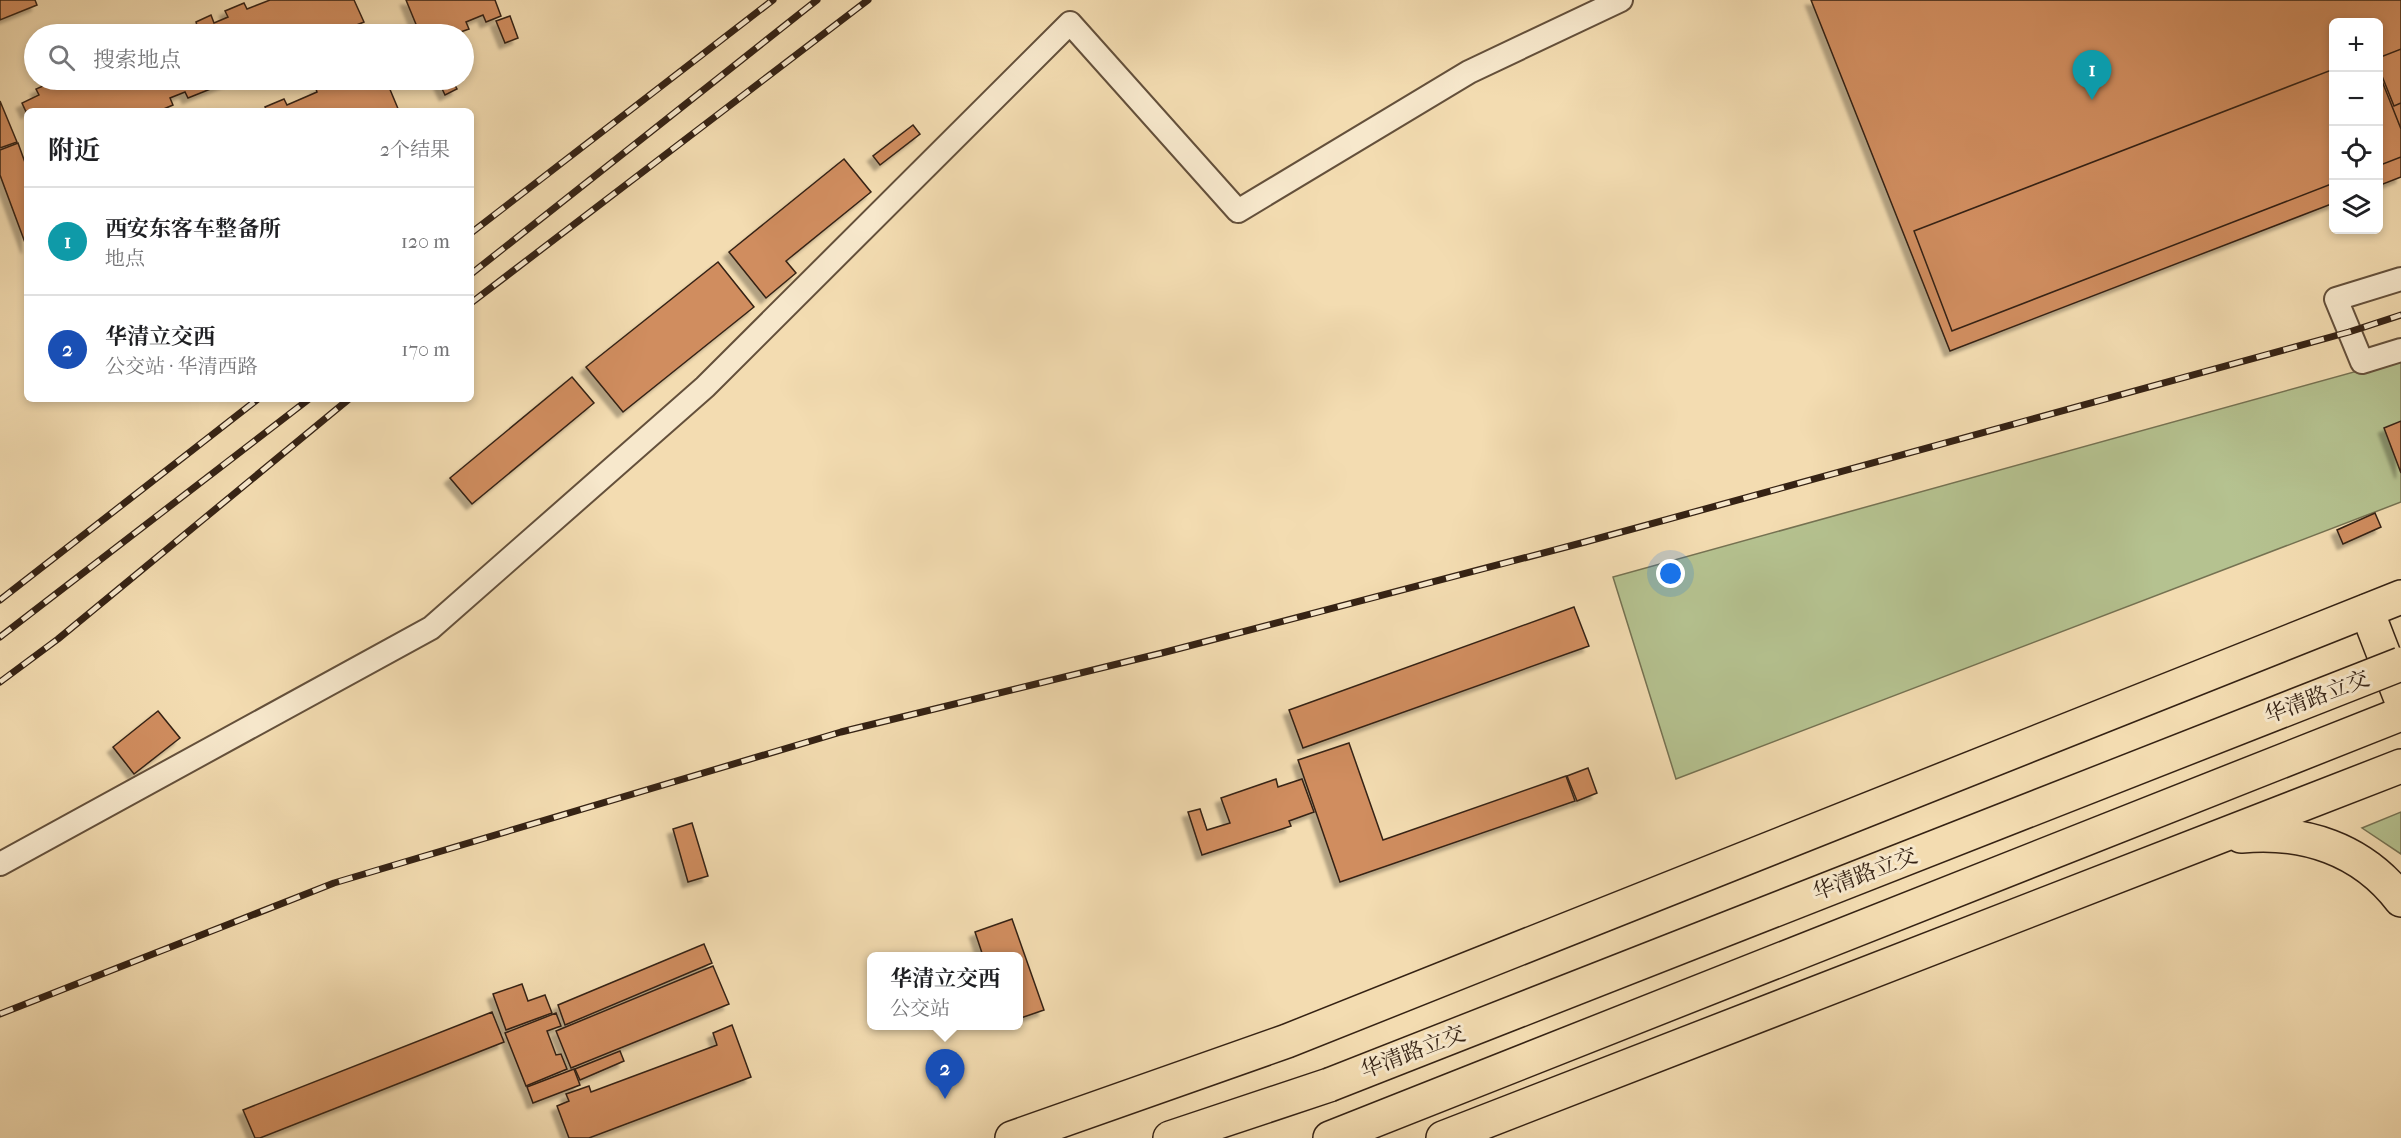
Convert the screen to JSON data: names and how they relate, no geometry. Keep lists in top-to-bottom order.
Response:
{
  "streets": {
    "main road": ["华清路立交"]
  },
  "page": {
    "map_buttons": ["+", "−"],
    "search": "搜索地点",
    "pins": ["1", "2"],
    "heading": ["附近", "2个结果"],
    "list": [
      {
        "mark": "1",
        "name": "西安东客车整备所",
        "note": "地点",
        "value": "120 m"
      },
      {
        "mark": "2",
        "name": "华清立交西",
        "note": "公交站 · 华清西路",
        "value": "170 m"
      }
    ],
    "popup": ["华清立交西", "公交站"]
  }
}
